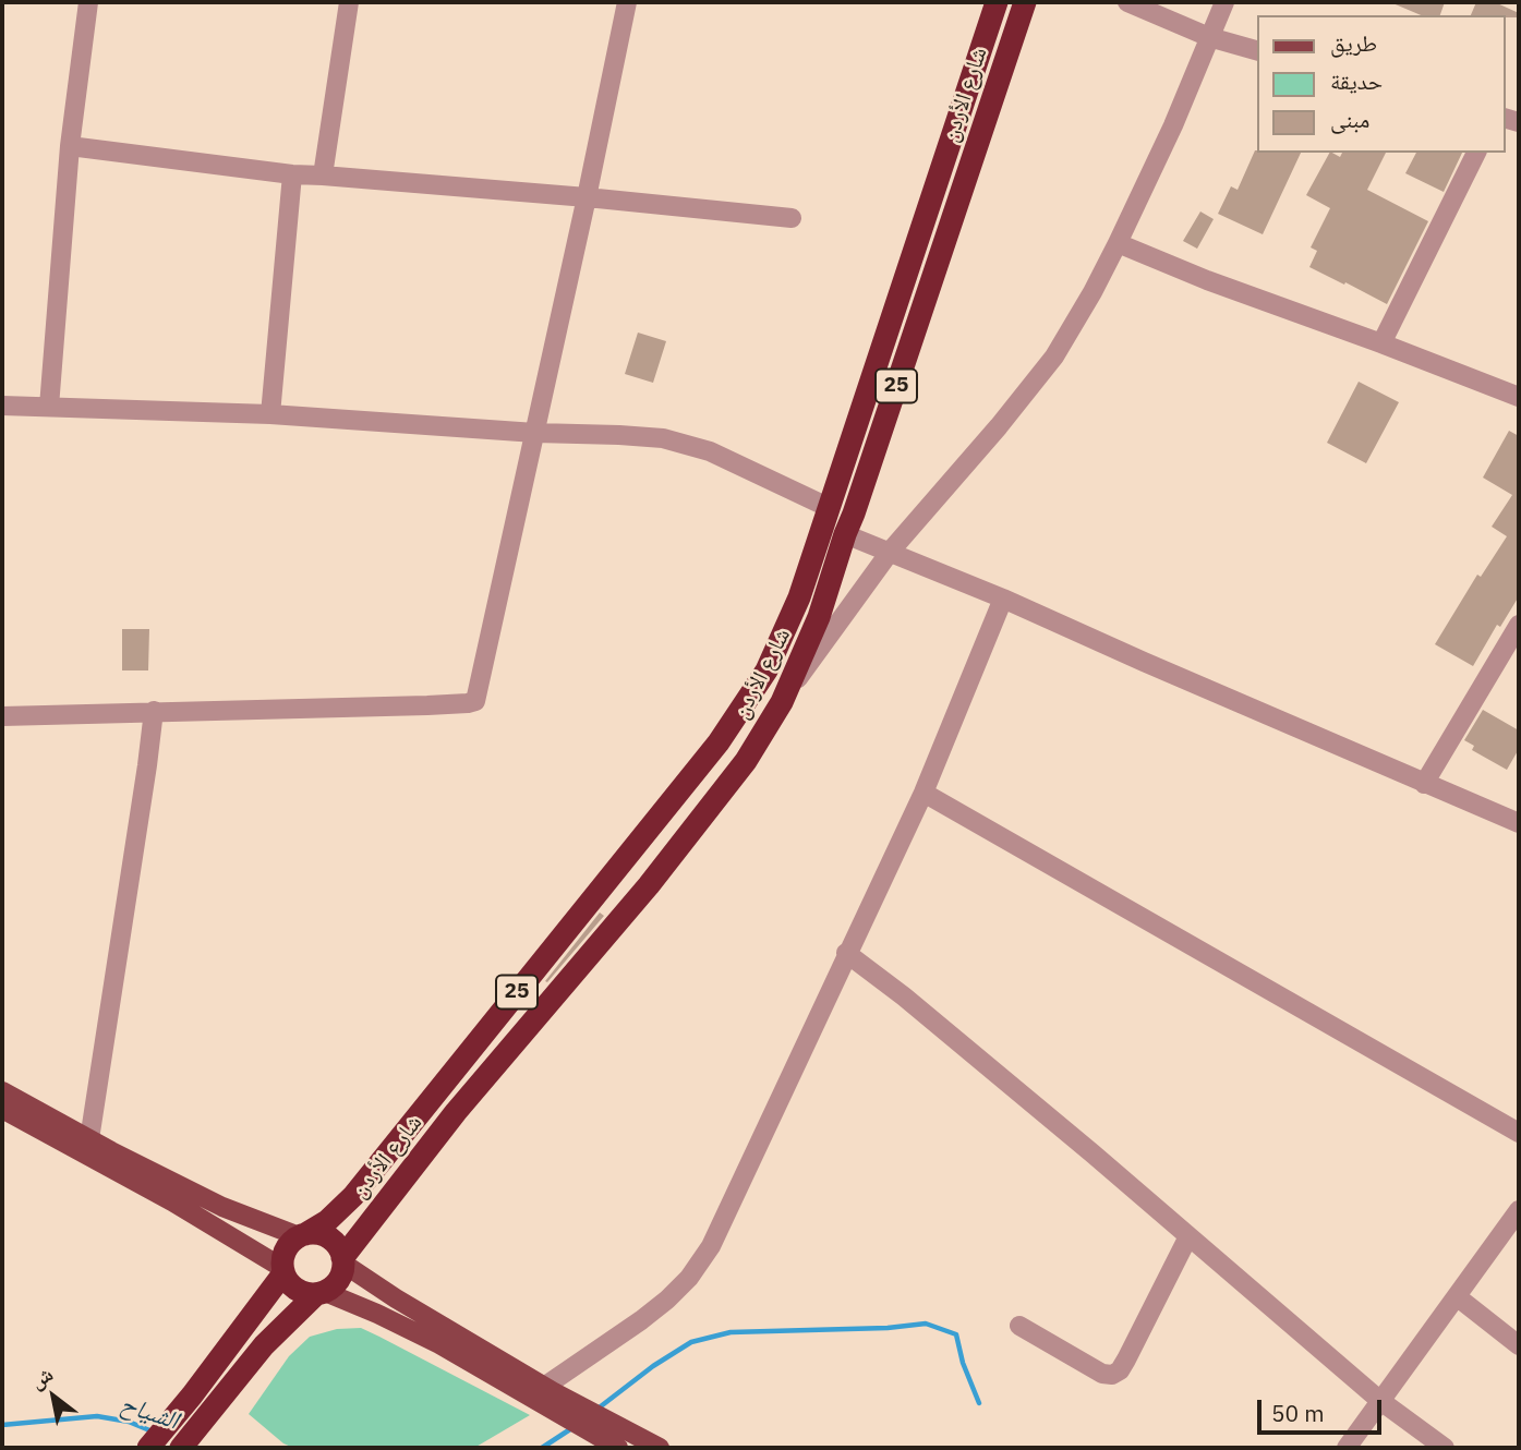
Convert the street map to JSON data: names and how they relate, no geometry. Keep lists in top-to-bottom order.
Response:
{
  "streets": {
    "highway": ["شارع الأردن", "25"]
  },
  "crossings": [
    ["شارع الأردن", "25"]
  ],
  "water": ["الشياح"],
  "legend": ["طريق", "حديقة", "مبنى"],
  "scale_bar": "50 m",
  "north": "top left"
}
